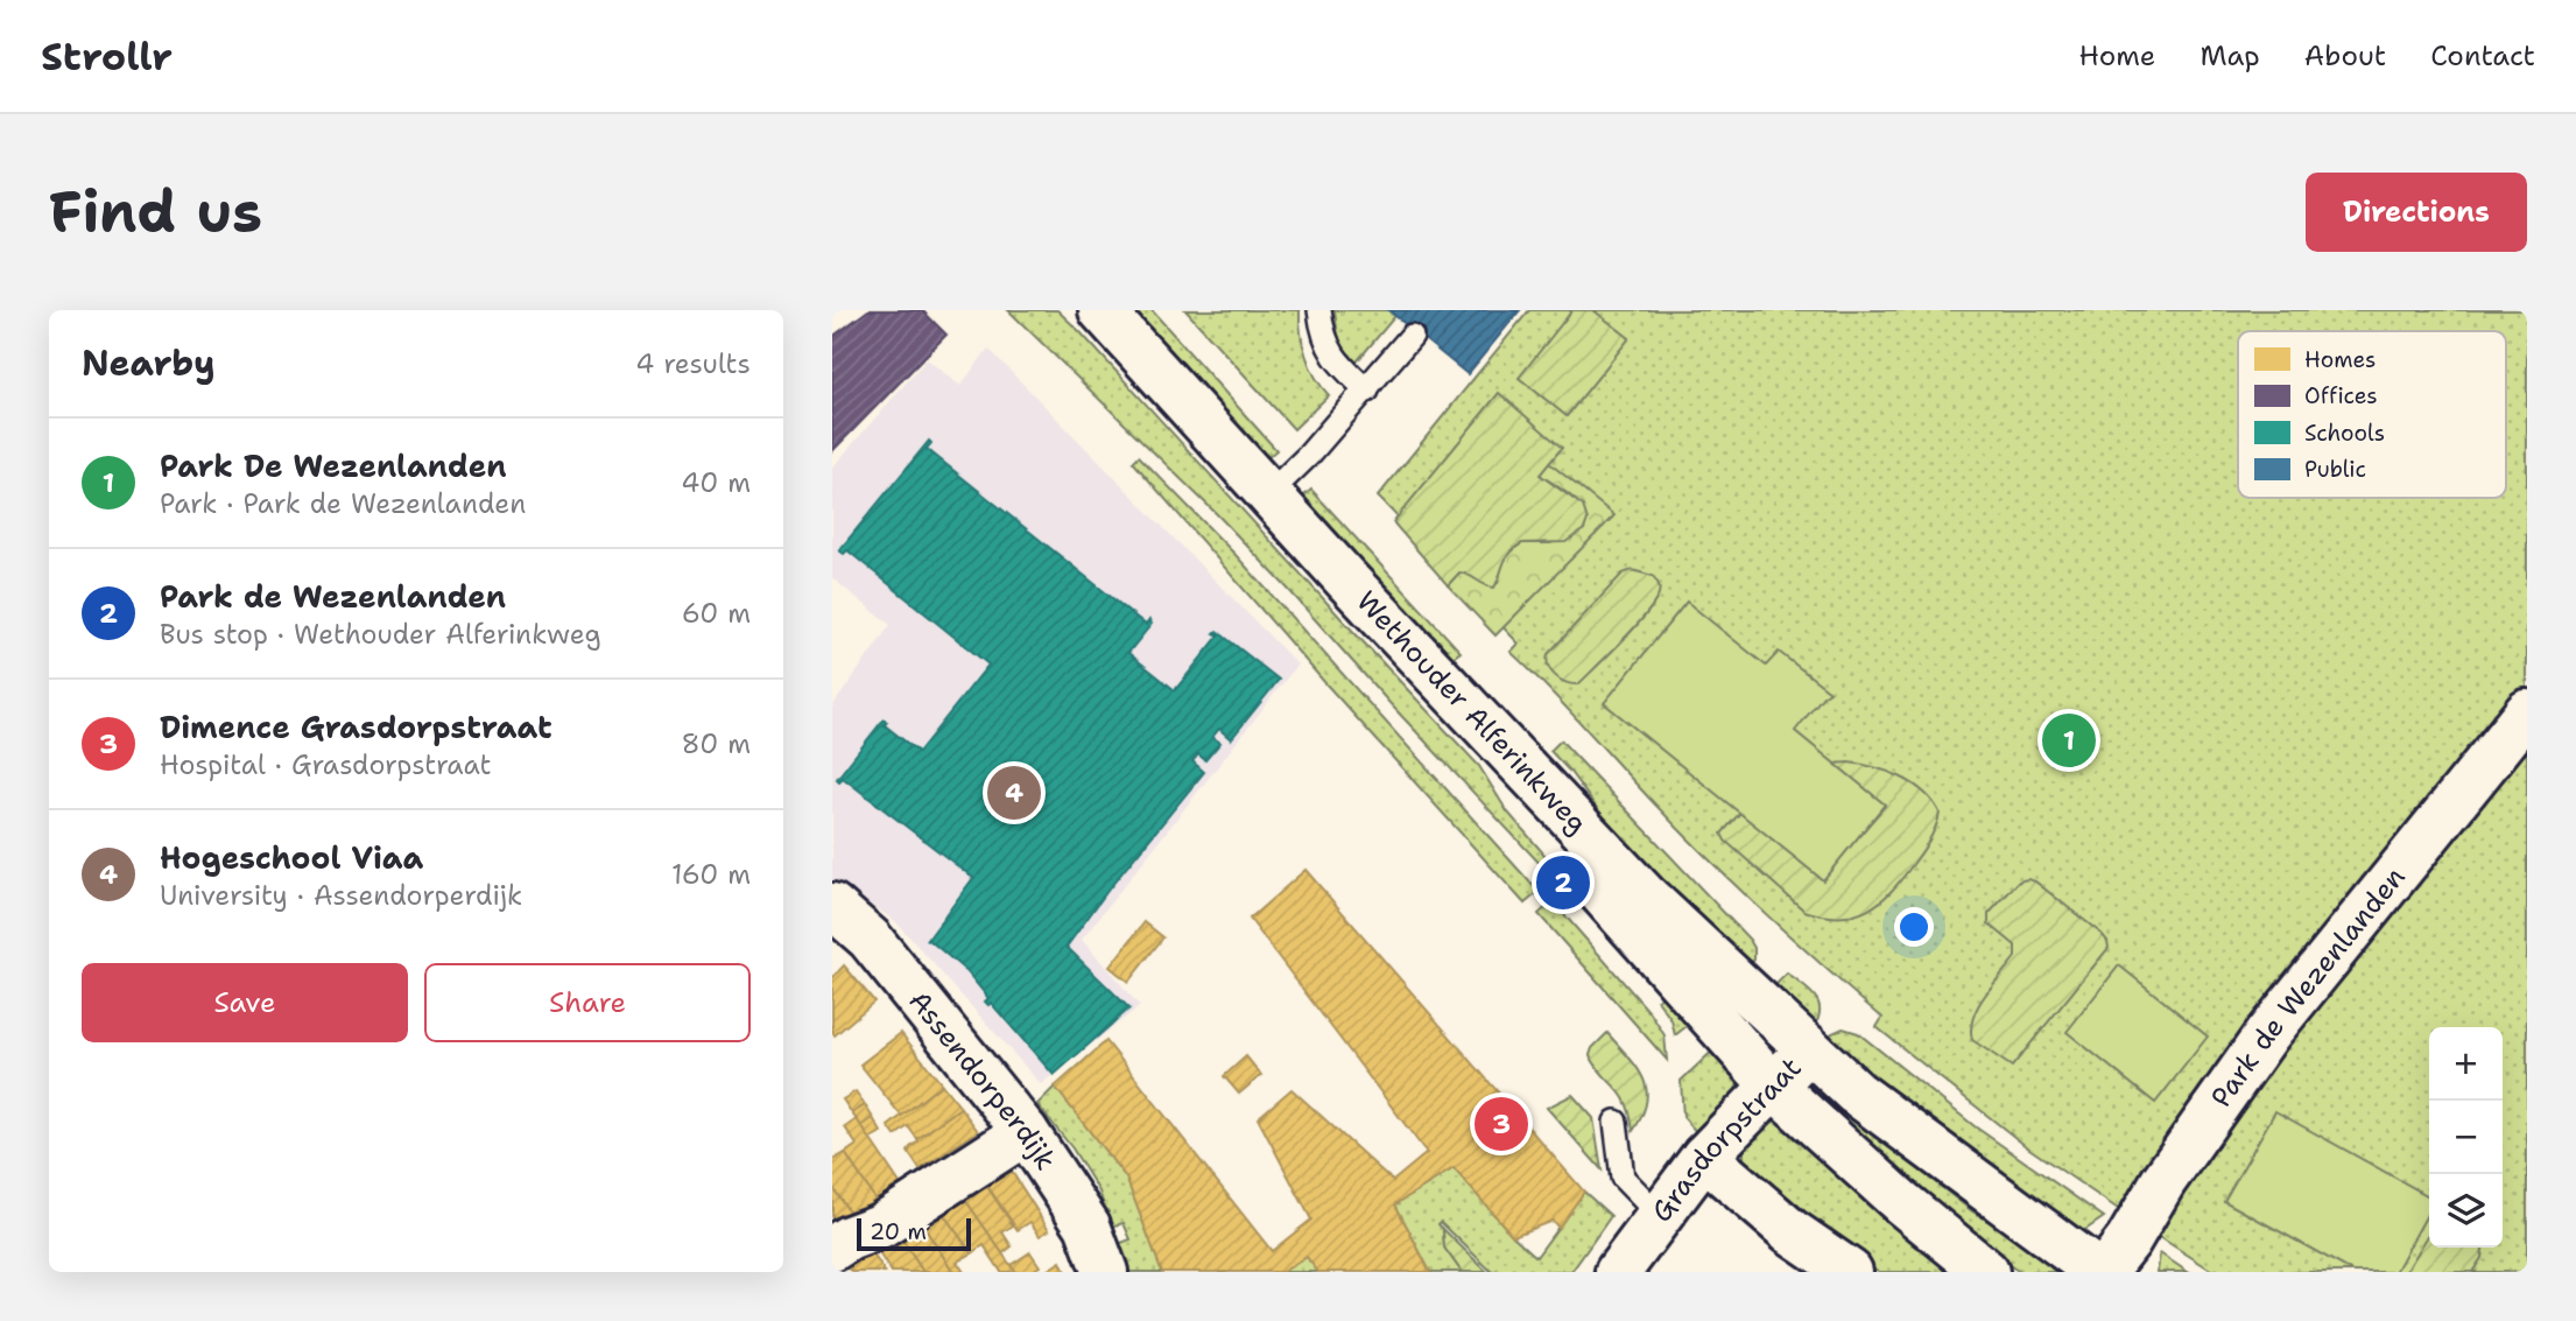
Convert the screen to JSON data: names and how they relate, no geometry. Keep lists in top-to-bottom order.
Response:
{
  "streets": {
    "main road": [
      "Wethouder Alferinkweg",
      "Park de Wezenlanden",
      "Assendorperdijk",
      "Grasdorpstraat"
    ]
  },
  "crossings": [
    ["Wethouder Alferinkweg", "Park de Wezenlanden"],
    ["Wethouder Alferinkweg", "Grasdorpstraat"]
  ],
  "legend": [
    "Homes",
    "Offices",
    "Schools",
    "Public"
  ],
  "scale_bar": "20 m",
  "page": {
    "header": "Strollr",
    "nav": [
      "Home",
      "Map",
      "About",
      "Contact"
    ],
    "buttons": [
      "Directions",
      ["Save", "Share"]
    ],
    "title": "Find us",
    "heading": ["Nearby", "4 results"],
    "list": [
      {
        "mark": "1",
        "name": "Park De Wezenlanden",
        "note": "Park · Park de Wezenlanden",
        "value": "40 m"
      },
      {
        "mark": "2",
        "name": "Park de Wezenlanden",
        "note": "Bus stop · Wethouder Alferinkweg",
        "value": "60 m"
      },
      {
        "mark": "3",
        "name": "Dimence Grasdorpstraat",
        "note": "Hospital · Grasdorpstraat",
        "value": "80 m"
      },
      {
        "mark": "4",
        "name": "Hogeschool Viaa",
        "note": "University · Assendorperdijk",
        "value": "160 m"
      }
    ],
    "pins": [
      "1",
      "4",
      "2",
      "3"
    ],
    "map_buttons": ["+", "−"],
    "scale": "20 m"
  }
}
